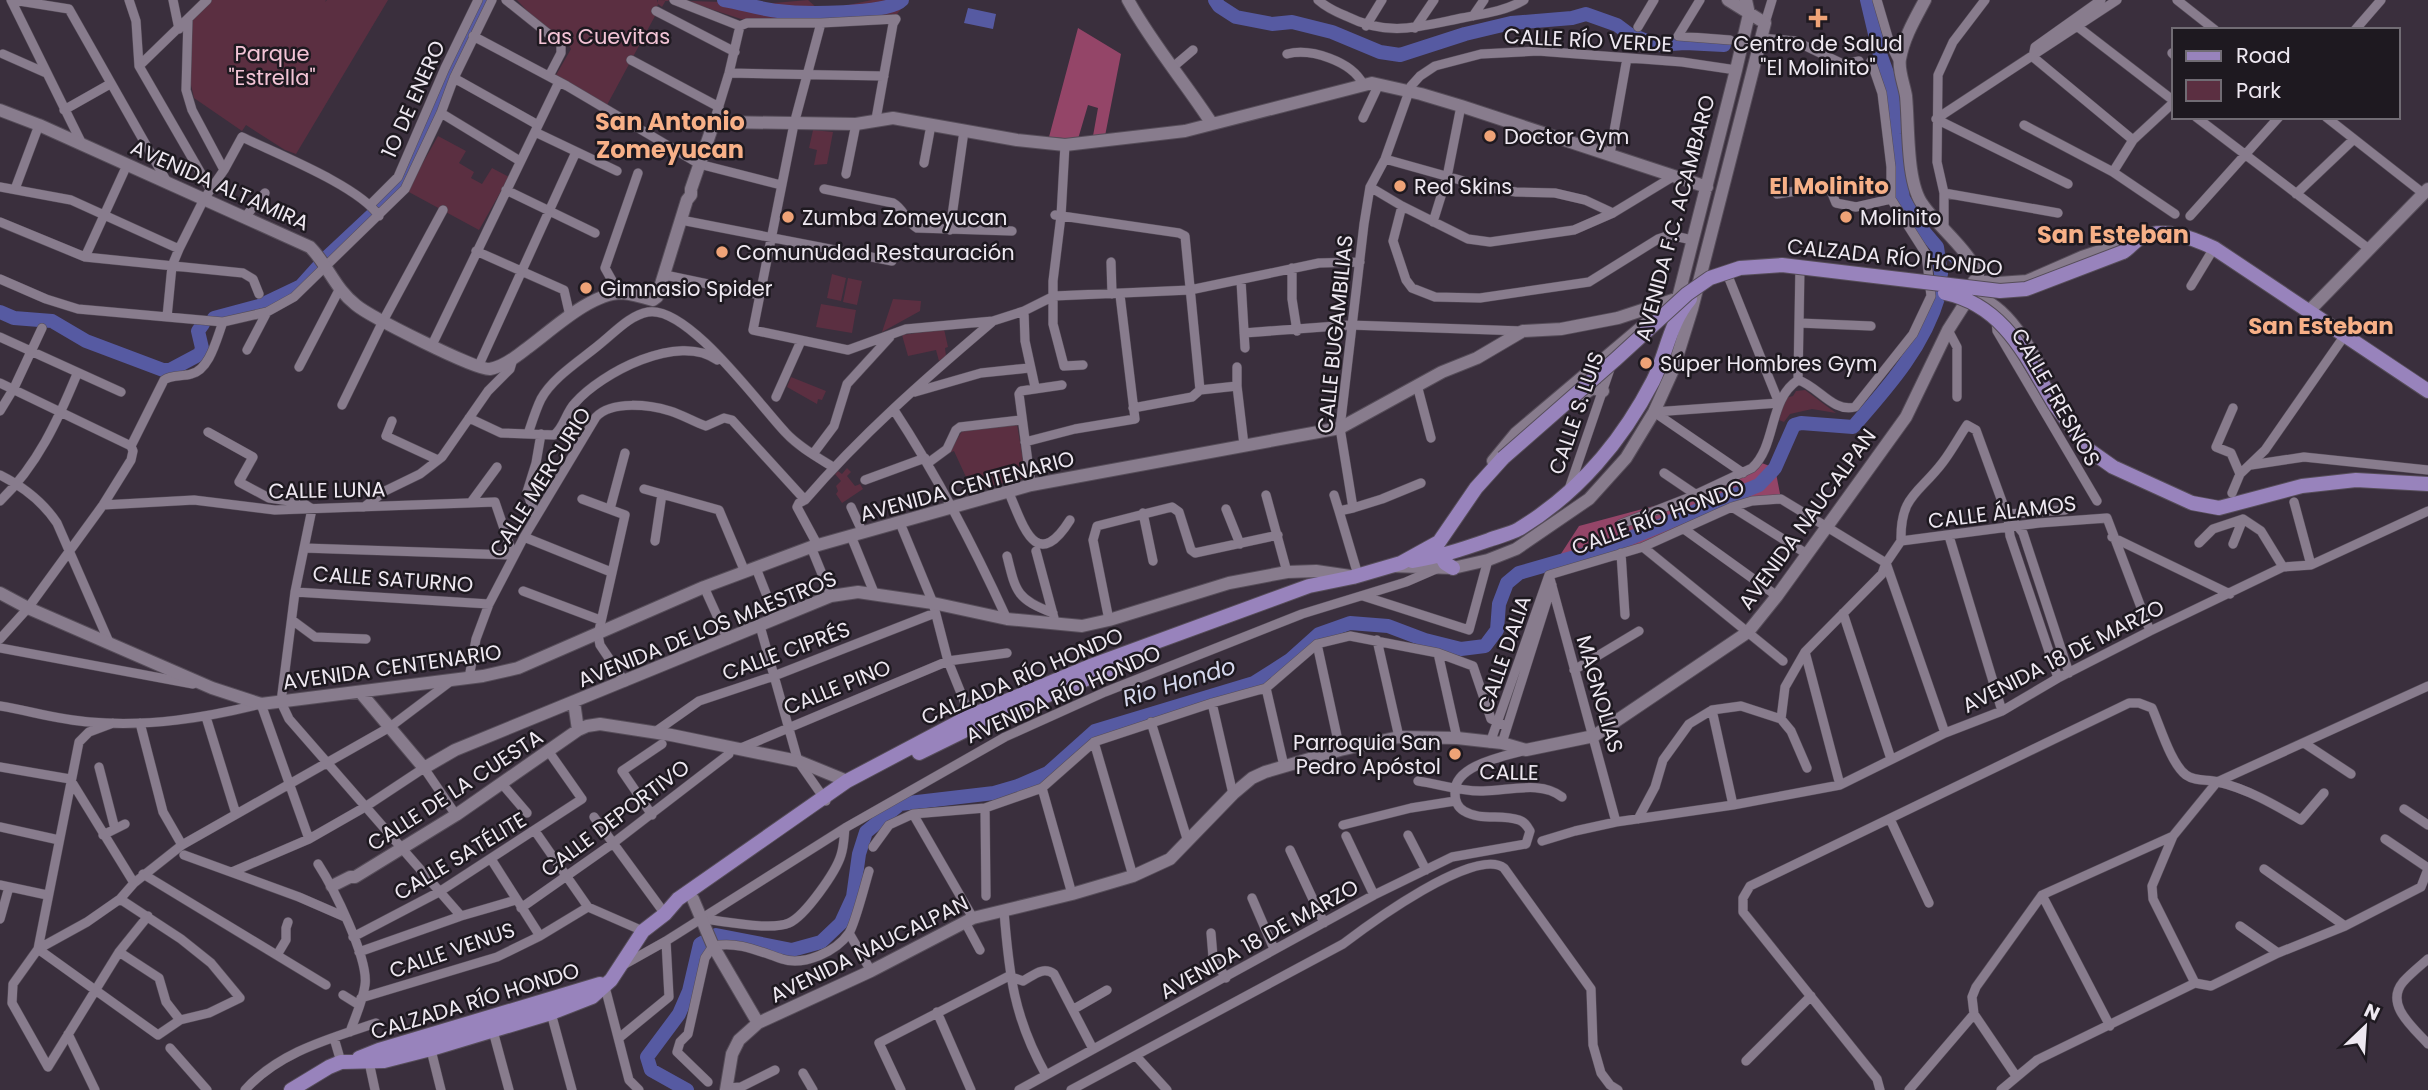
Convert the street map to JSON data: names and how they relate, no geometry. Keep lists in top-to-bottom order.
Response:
{
  "streets": {
    "main road": [
      "AVENIDA ALTAMIRA",
      "AVENIDA F.C. ACAMBARO",
      "CALZADA RÍO HONDO",
      "AVENIDA CENTENARIO",
      "AVENIDA NAUCALPAN",
      "AVENIDA DE LOS MAESTROS",
      "CALLE DE LA CUESTA"
    ],
    "street": [
      "CALLE RÍO VERDE",
      "1O DE ENERO",
      "CALLE BUGAMBILIAS",
      "CALLE FRESNOS",
      "CALLE S. LUIS",
      "CALLE MERCURIO",
      "CALLE LUNA",
      "CALLE ÁLAMOS",
      "CALLE RÍO HONDO",
      "CALLE SATURNO",
      "CALLE CIPRÉS",
      "CALLE DALIA",
      "AVENIDA 18 DE MARZO",
      "CALLE PINO",
      "AVENIDA RÍO HONDO",
      "MAGNOLIAS",
      "CALLE",
      "CALLE DEPORTIVO",
      "CALLE SATÉLITE",
      "CALLE VENUS"
    ]
  },
  "crossings": [
    ["CALLE RÍO VERDE", "AVENIDA F.C. ACAMBARO"],
    ["CALLE RÍO VERDE", "CALLE BUGAMBILIAS"],
    ["AVENIDA F.C. ACAMBARO", "CALZADA RÍO HONDO"],
    ["AVENIDA F.C. ACAMBARO", "CALLE S. LUIS"],
    ["AVENIDA F.C. ACAMBARO", "AVENIDA CENTENARIO"],
    ["AVENIDA F.C. ACAMBARO", "AVENIDA RÍO HONDO"],
    ["CALZADA RÍO HONDO", "CALLE FRESNOS"],
    ["CALZADA RÍO HONDO", "AVENIDA CENTENARIO"],
    ["CALZADA RÍO HONDO", "AVENIDA NAUCALPAN"],
    ["CALZADA RÍO HONDO", "AVENIDA DE LOS MAESTROS"],
    ["CALZADA RÍO HONDO", "AVENIDA RÍO HONDO"],
    ["CALLE BUGAMBILIAS", "AVENIDA CENTENARIO"],
    ["CALLE MERCURIO", "AVENIDA CENTENARIO"],
    ["CALLE MERCURIO", "CALLE LUNA"],
    ["CALLE MERCURIO", "CALLE SATURNO"],
    ["CALLE RÍO HONDO", "AVENIDA NAUCALPAN"],
    ["CALLE RÍO HONDO", "CALLE DALIA"],
    ["CALLE RÍO HONDO", "MAGNOLIAS"],
    ["AVENIDA NAUCALPAN", "CALLE DALIA"],
    ["AVENIDA NAUCALPAN", "MAGNOLIAS"],
    ["AVENIDA DE LOS MAESTROS", "CALLE CIPRÉS"],
    ["CALLE DALIA", "MAGNOLIAS"],
    ["AVENIDA 18 DE MARZO", "MAGNOLIAS"],
    ["CALLE PINO", "CALLE DEPORTIVO"],
    ["CALLE DE LA CUESTA", "CALLE SATÉLITE"]
  ],
  "districts": [
    "San Antonio Zomeyucan",
    "El Molinito",
    "San Esteban",
    "San Esteban"
  ],
  "water": ["Rio Hondo"],
  "parks": ["Las Cuevitas", "Parque \"Estrella\""],
  "places": {
    "health": ["Centro de Salud \"El Molinito\""],
    "other": [
      "Doctor Gym",
      "Red Skins",
      "Zumba Zomeyucan",
      "Molinito",
      "Comunudad Restauración",
      "Gimnasio Spider",
      "Súper Hombres Gym",
      "Parroquia San Pedro Apóstol"
    ]
  },
  "legend": ["Road", "Park"],
  "north": "top right"
}
